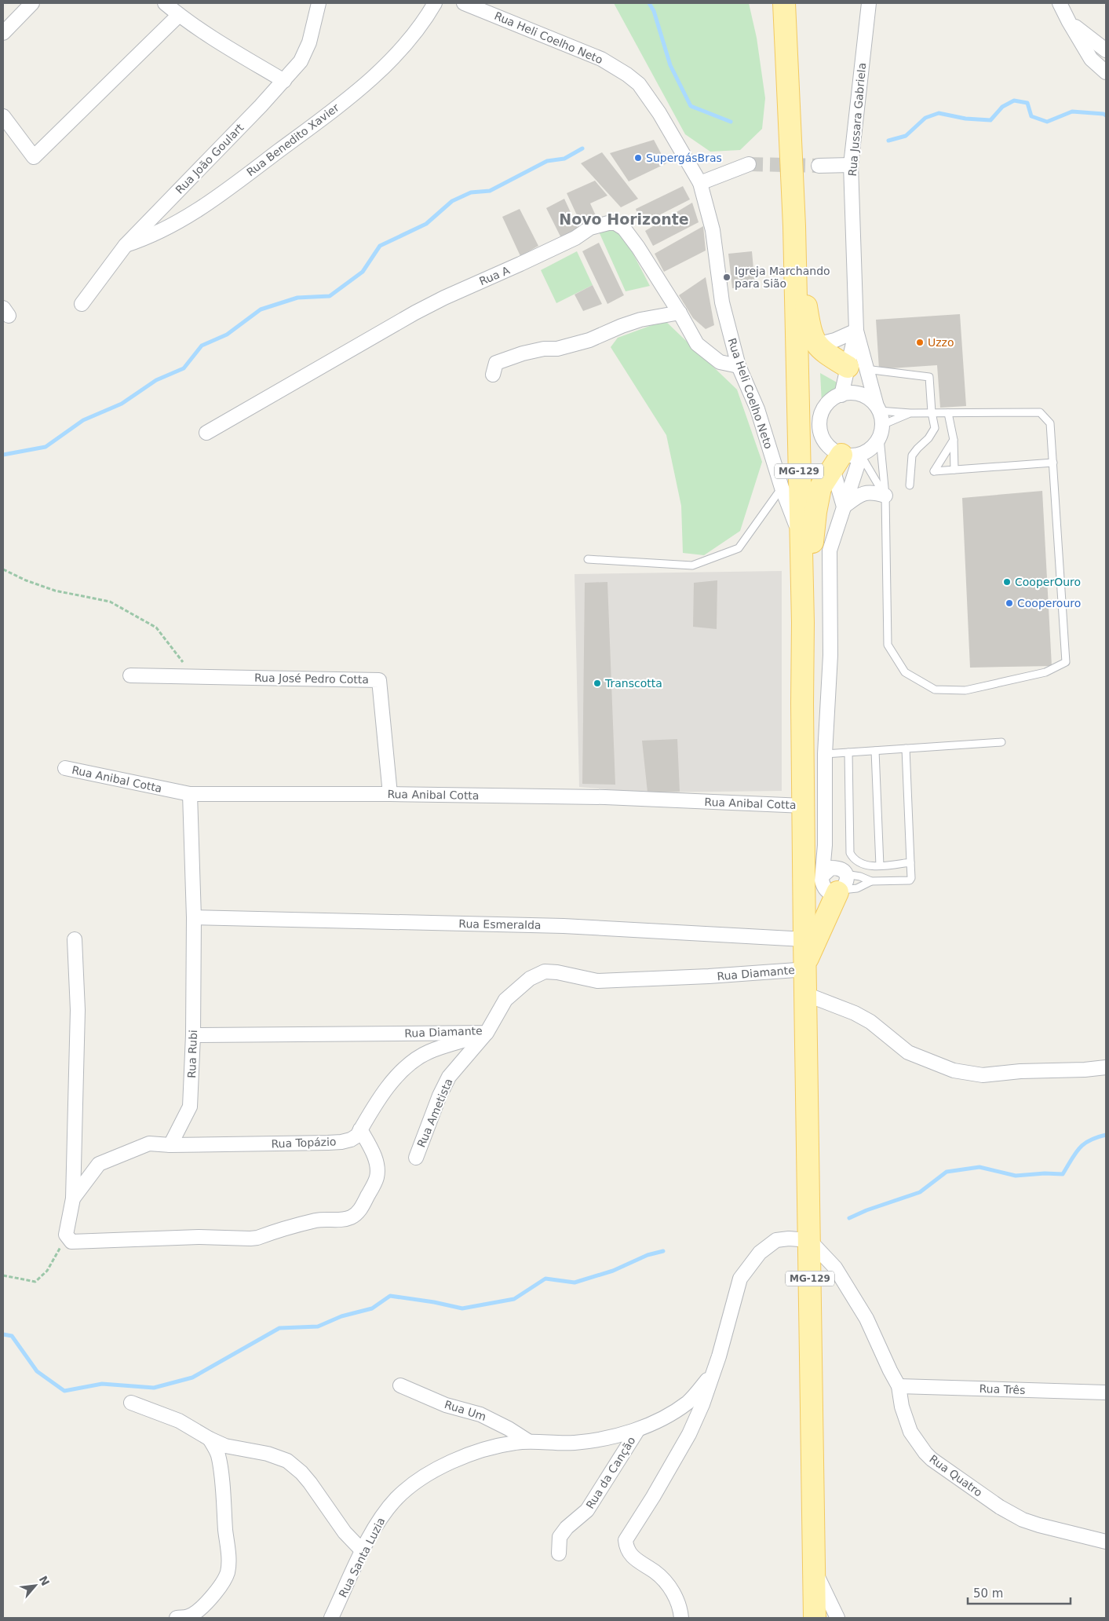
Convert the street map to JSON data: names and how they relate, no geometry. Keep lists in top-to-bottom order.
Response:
{
  "streets": {
    "main road": ["MG-129"],
    "street": [
      "Rua Heli Coelho Neto",
      "Rua Jussara Gabriela",
      "Rua Benedito Xavier",
      "Rua João Goulart",
      "Rua A",
      "Rua José Pedro Cotta",
      "Rua Anibal Cotta",
      "Rua Esmeralda",
      "Rua Diamante",
      "Rua Rubi",
      "Rua Ametista",
      "Rua Topázio",
      "Rua Três",
      "Rua Um",
      "Rua da Canção",
      "Rua Quatro",
      "Rua Santa Luzia"
    ]
  },
  "crossings": [
    ["Rua Heli Coelho Neto", "Rua A"],
    ["Rua Heli Coelho Neto", "MG-129"],
    ["Rua Benedito Xavier", "Rua João Goulart"],
    ["MG-129", "Rua Anibal Cotta"],
    ["MG-129", "Rua Esmeralda"],
    ["MG-129", "Rua Diamante"],
    ["MG-129", "Rua Quatro"],
    ["Rua José Pedro Cotta", "Rua Anibal Cotta"],
    ["Rua Anibal Cotta", "Rua Rubi"],
    ["Rua Esmeralda", "Rua Rubi"],
    ["Rua Diamante", "Rua Rubi"],
    ["Rua Diamante", "Rua Ametista"],
    ["Rua Diamante", "Rua Topázio"],
    ["Rua Rubi", "Rua Topázio"],
    ["Rua Ametista", "Rua Topázio"],
    ["Rua Três", "Rua Quatro"],
    ["Rua Um", "Rua Santa Luzia"],
    ["Rua da Canção", "Rua Santa Luzia"]
  ],
  "districts": ["Novo Horizonte"],
  "places": [
    "SupergásBras",
    "Igreja Marchando para Sião",
    "Uzzo",
    "CooperOuro",
    "Cooperouro",
    "Transcotta"
  ],
  "scale_bar": "50 m",
  "north": "top right"
}
